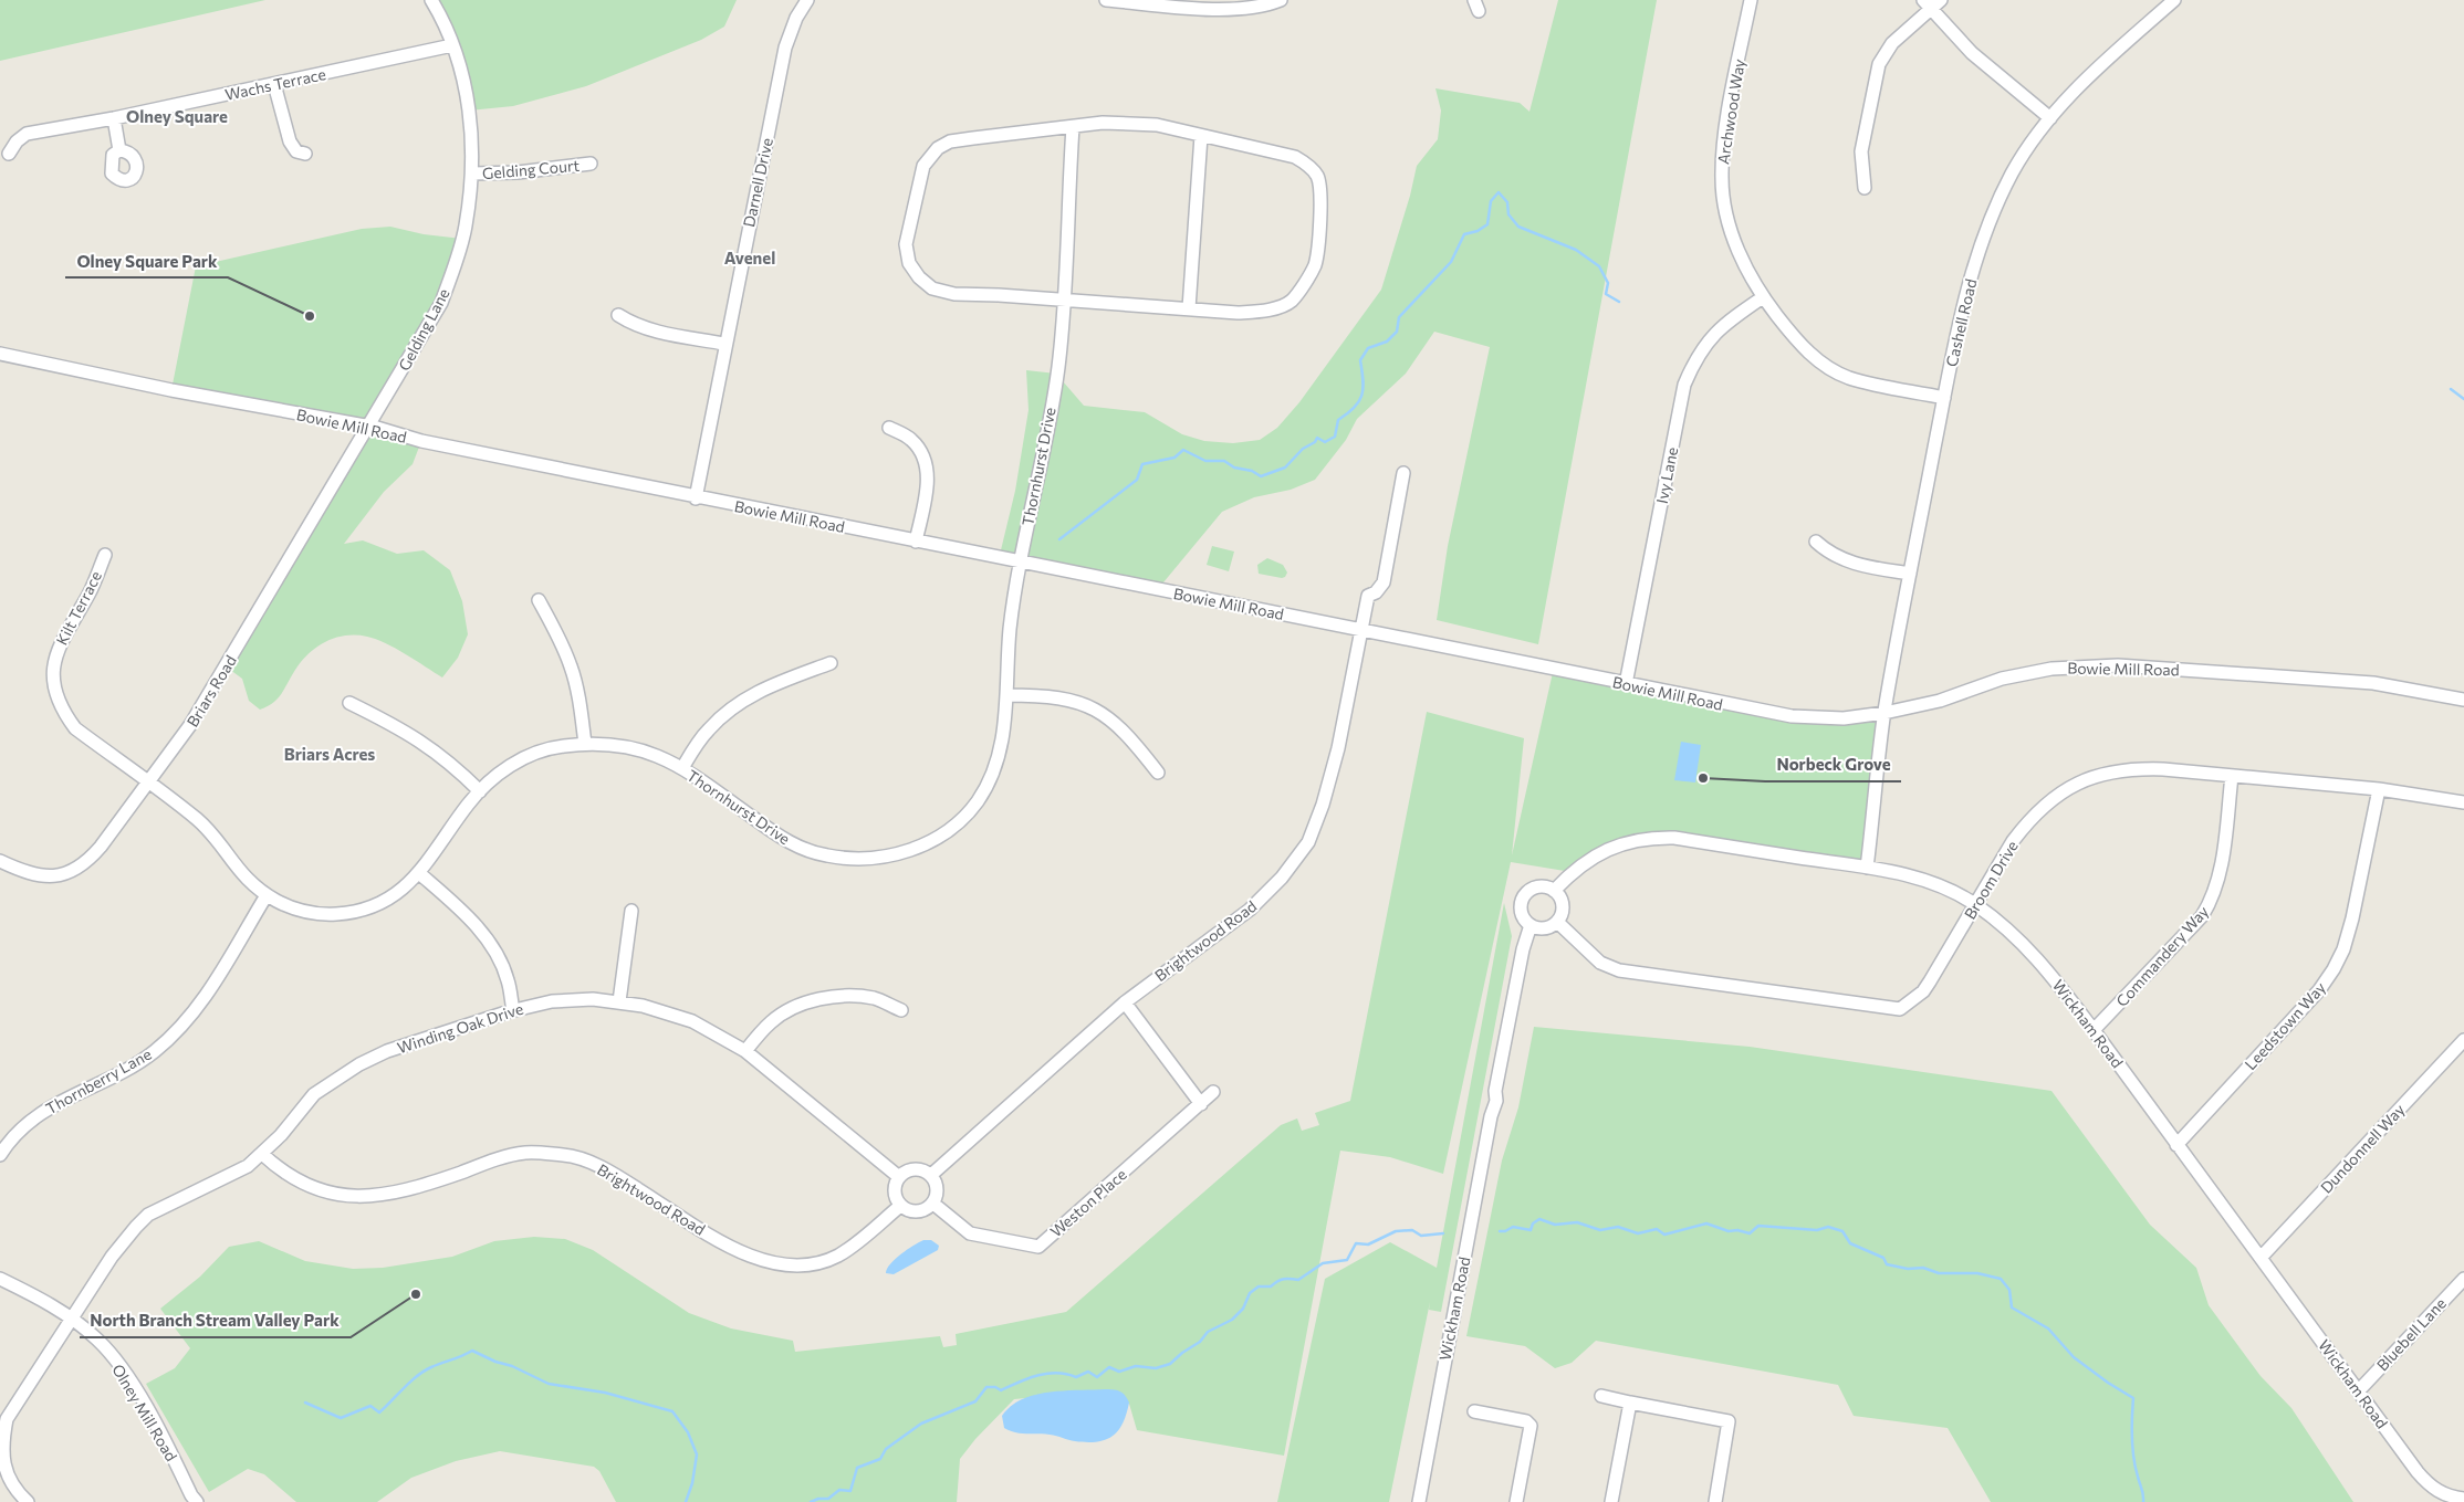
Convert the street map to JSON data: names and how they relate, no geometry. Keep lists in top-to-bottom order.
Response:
{
  "streets": {
    "street": [
      "Wachs Terrace",
      "Archwood Way",
      "Gelding Court",
      "Darnell Drive",
      "Cashell Road",
      "Gelding Lane",
      "Bowie Mill Road",
      "Thornhurst Drive",
      "Ivy Lane",
      "Kilt Terrace",
      "Briars Road",
      "Broom Drive",
      "Brightwood Road",
      "Commandery Way",
      "Wickham Road",
      "Leedstown Way",
      "Winding Oak Drive",
      "Thornberry Lane",
      "Dundonnell Way",
      "Weston Place",
      "Bluebell Lane",
      "Olney Mill Road"
    ]
  },
  "crossings": [
    ["Wachs Terrace", "Gelding Lane"],
    ["Archwood Way", "Cashell Road"],
    ["Archwood Way", "Ivy Lane"],
    ["Gelding Court", "Gelding Lane"],
    ["Darnell Drive", "Bowie Mill Road"],
    ["Cashell Road", "Bowie Mill Road"],
    ["Cashell Road", "Wickham Road"],
    ["Gelding Lane", "Bowie Mill Road"],
    ["Gelding Lane", "Briars Road"],
    ["Bowie Mill Road", "Thornhurst Drive"],
    ["Bowie Mill Road", "Ivy Lane"],
    ["Bowie Mill Road", "Briars Road"],
    ["Bowie Mill Road", "Brightwood Road"],
    ["Thornhurst Drive", "Kilt Terrace"],
    ["Thornhurst Drive", "Briars Road"],
    ["Thornhurst Drive", "Thornberry Lane"],
    ["Kilt Terrace", "Briars Road"],
    ["Broom Drive", "Commandery Way"],
    ["Broom Drive", "Wickham Road"],
    ["Broom Drive", "Leedstown Way"],
    ["Brightwood Road", "Winding Oak Drive"],
    ["Brightwood Road", "Weston Place"],
    ["Commandery Way", "Wickham Road"],
    ["Wickham Road", "Leedstown Way"],
    ["Wickham Road", "Dundonnell Way"],
    ["Wickham Road", "Bluebell Lane"],
    ["Winding Oak Drive", "Weston Place"],
    ["Winding Oak Drive", "Olney Mill Road"]
  ],
  "districts": ["Olney Square", "Avenel", "Briars Acres"],
  "places": ["Olney Square Park", "Norbeck Grove", "North Branch Stream Valley Park"]
}
